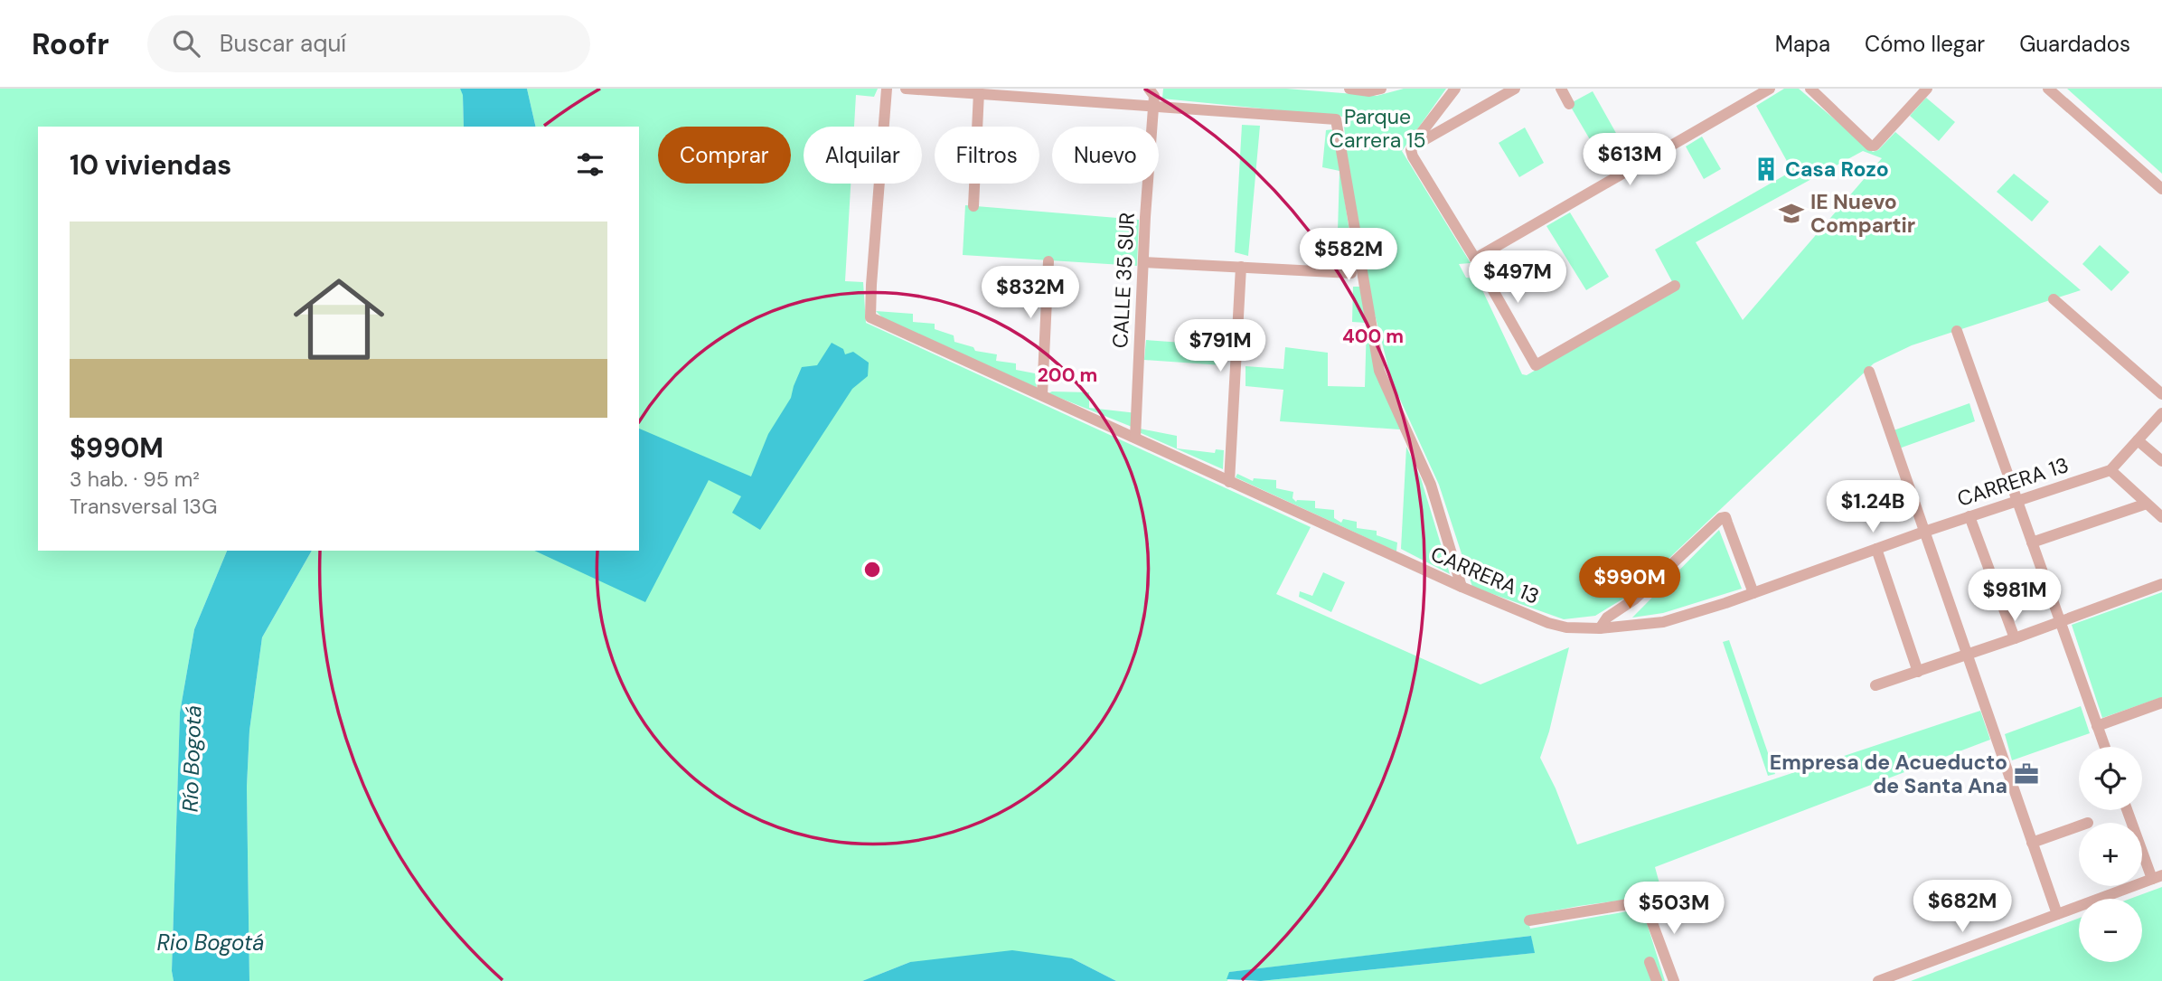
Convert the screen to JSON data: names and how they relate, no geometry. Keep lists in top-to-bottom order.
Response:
{
  "streets": {
    "street": ["CALLE 35 SUR", "CARRERA 13"]
  },
  "crossings": [
    ["CALLE 35 SUR", "CARRERA 13"]
  ],
  "water": ["Río Bogotá", "Rio Bogotá"],
  "parks": ["Parque Carrera 15"],
  "places": {
    "building": ["Casa Rozo"],
    "school or university": ["IE Nuevo Compartir"],
    "office": ["Empresa de Acueducto de Santa Ana"]
  },
  "page": {
    "header": "Roofr",
    "search": "Buscar aquí",
    "nav": ["Mapa", "Cómo llegar", "Guardados"],
    "chip": [
      "Comprar",
      "Alquilar",
      "Filtros",
      "Nuevo"
    ],
    "heading": "10 viviendas",
    "price": [
      "$613M",
      "$582M",
      "$497M",
      "$832M",
      "$791M",
      "$1.24B",
      "$990M",
      "$981M",
      "$682M",
      "$503M"
    ],
    "list": [
      {
        "name": "$990M",
        "note": "3 hab. · 95 m² · Transversal 13G"
      }
    ],
    "map_buttons": ["+", "−"]
  },
  "rings": ["400 m", "200 m"]
}
